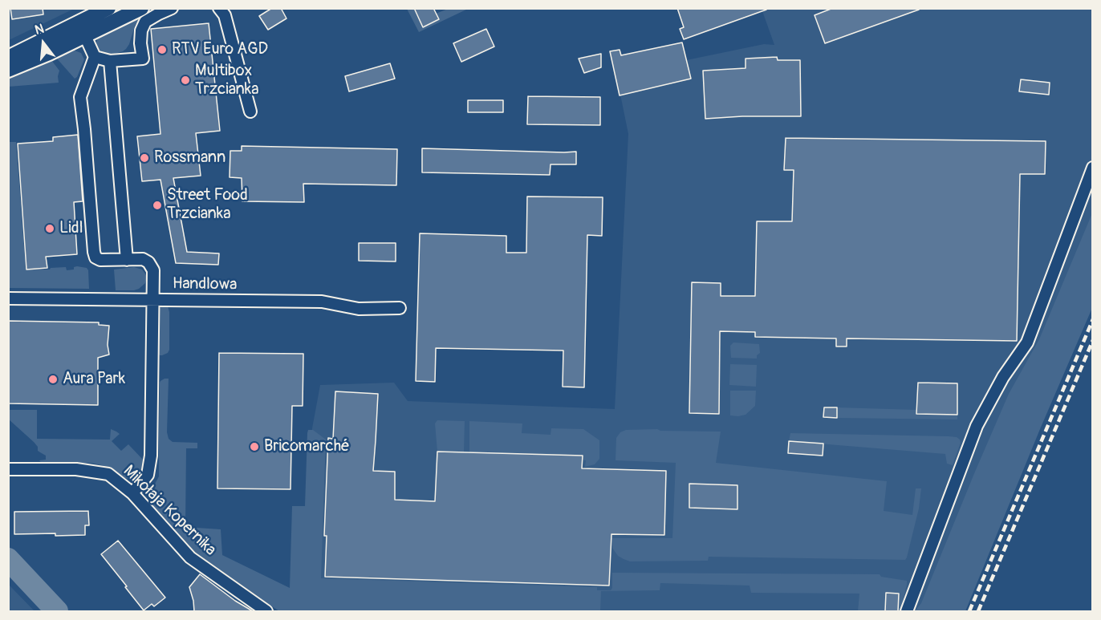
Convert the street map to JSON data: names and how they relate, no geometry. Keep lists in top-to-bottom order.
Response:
{
  "streets": {
    "street": ["Handlowa", "Mikołaja Kopernika"]
  },
  "places": [
    "RTV Euro AGD",
    "Multibox Trzcianka",
    "Rossmann",
    "Street Food Trzcianka",
    "Lidl",
    "Aura Park",
    "Bricomarché"
  ],
  "north": "top"
}
